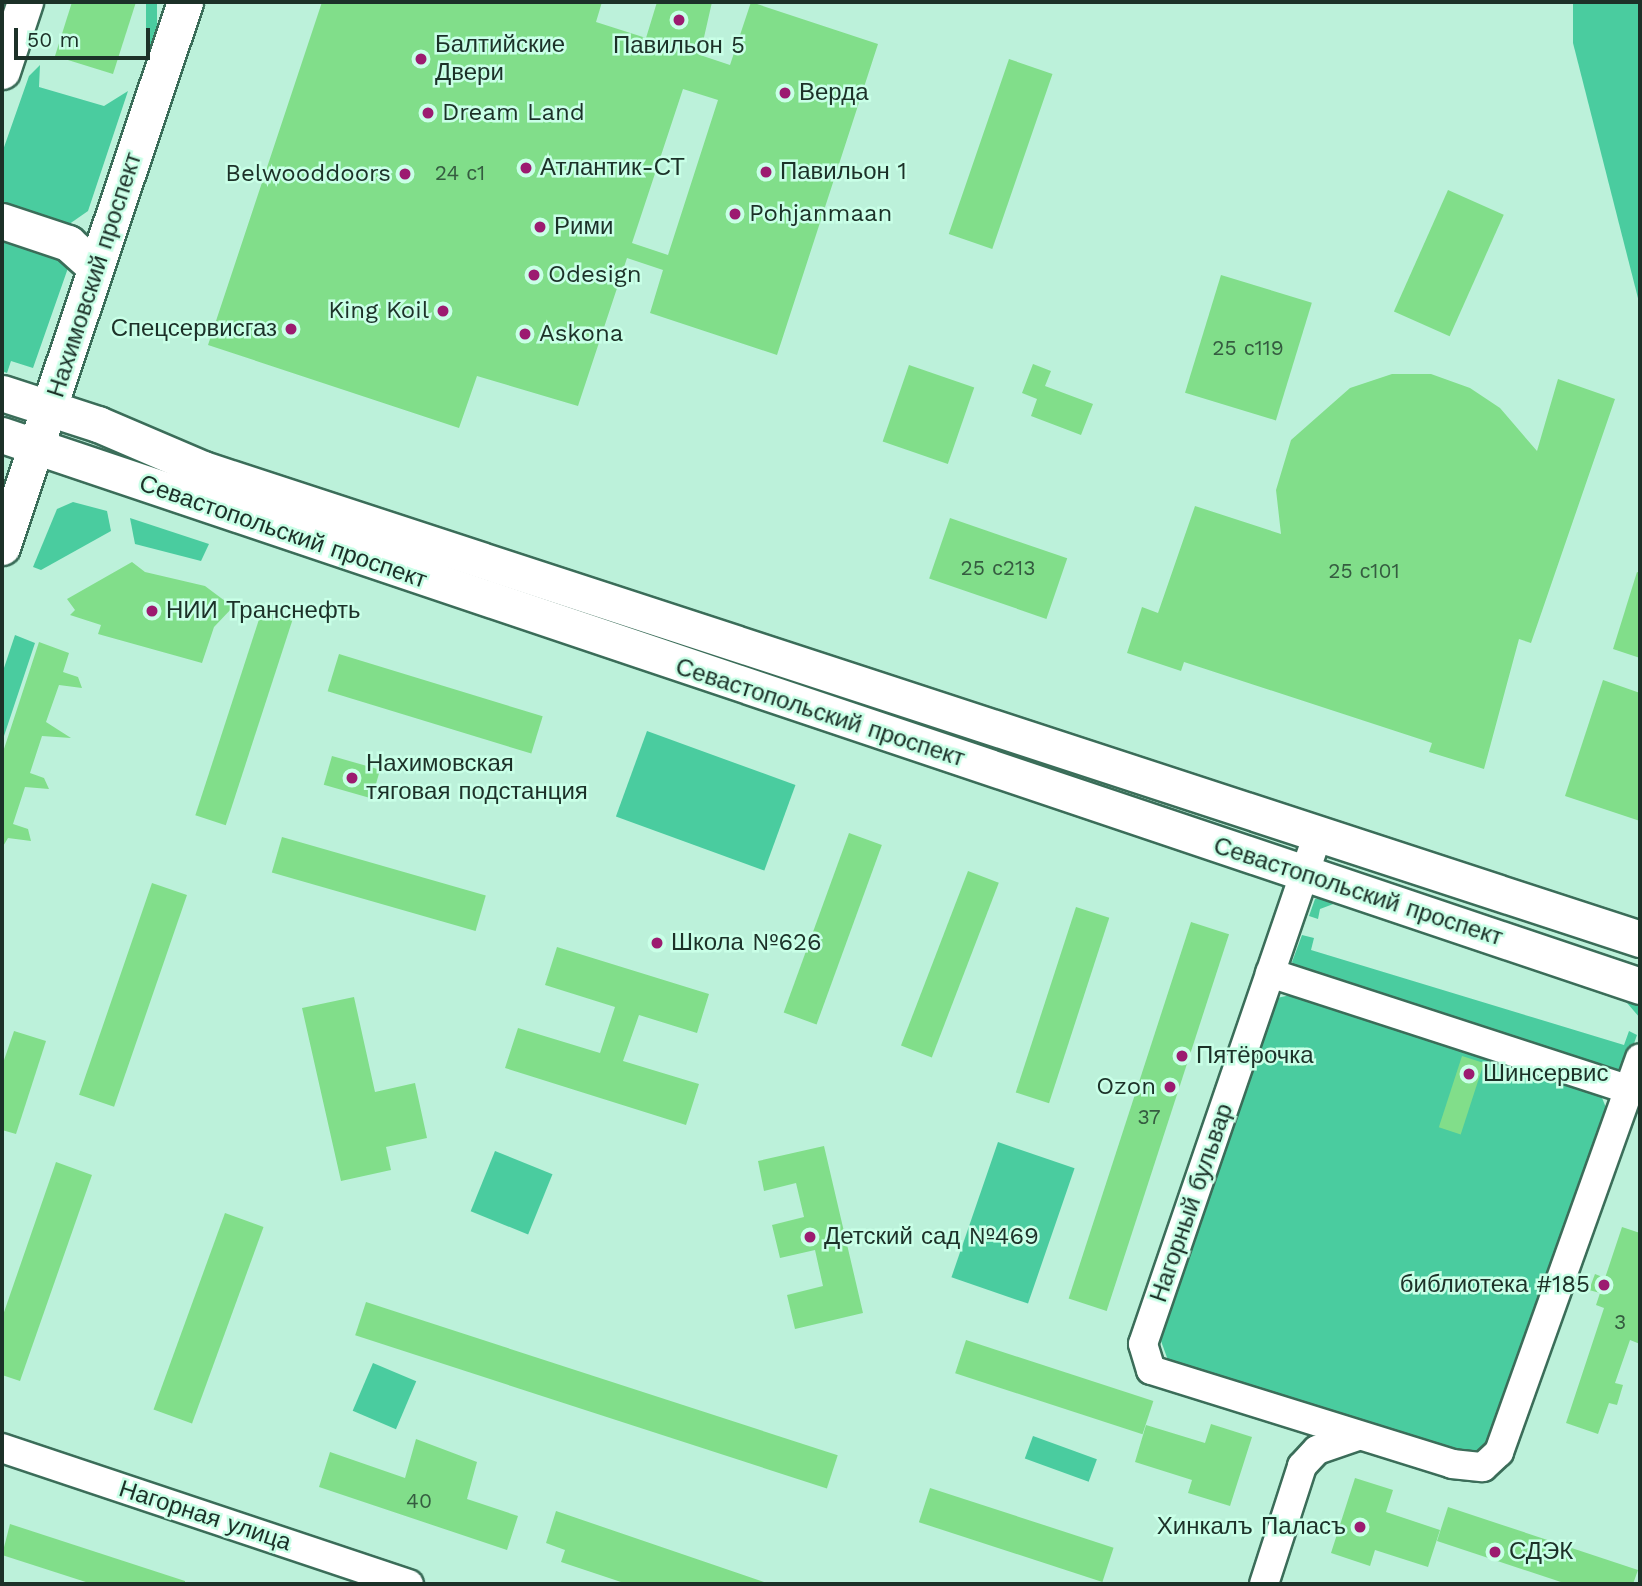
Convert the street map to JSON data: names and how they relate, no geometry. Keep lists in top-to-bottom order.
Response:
{
  "streets": {
    "main road": ["Нахимовский проспект", "Севастопольский проспект"],
    "street": ["Нагорный бульвар", "Нагорная улица"]
  },
  "crossings": [
    ["Нахимовский проспект", "Севастопольский проспект"],
    ["Севастопольский проспект", "Нагорный бульвар"]
  ],
  "places": [
    "Павильон 5",
    "Балтийские Двери",
    "Верда",
    "Dream Land",
    "Атлантик-СТ",
    "Павильон 1",
    "Belwooddoors",
    "Pohjanmaan",
    "Рими",
    "Odesign",
    "King Koil",
    "Спецсервисгаз",
    "Askona",
    "НИИ Транснефть",
    "Нахимовская тяговая подстанция",
    "Школа №626",
    "Пятёрочка",
    "Шинсервис",
    "Ozon",
    "Детский сад №469",
    "библиотека #185",
    "Хинкалъ Паласъ",
    "СДЭК"
  ],
  "house_numbers": [
    "24 с1",
    "25 с119",
    "25 с213",
    "25 с101",
    "37",
    "3",
    "40"
  ],
  "scale_bar": "50 m"
}
